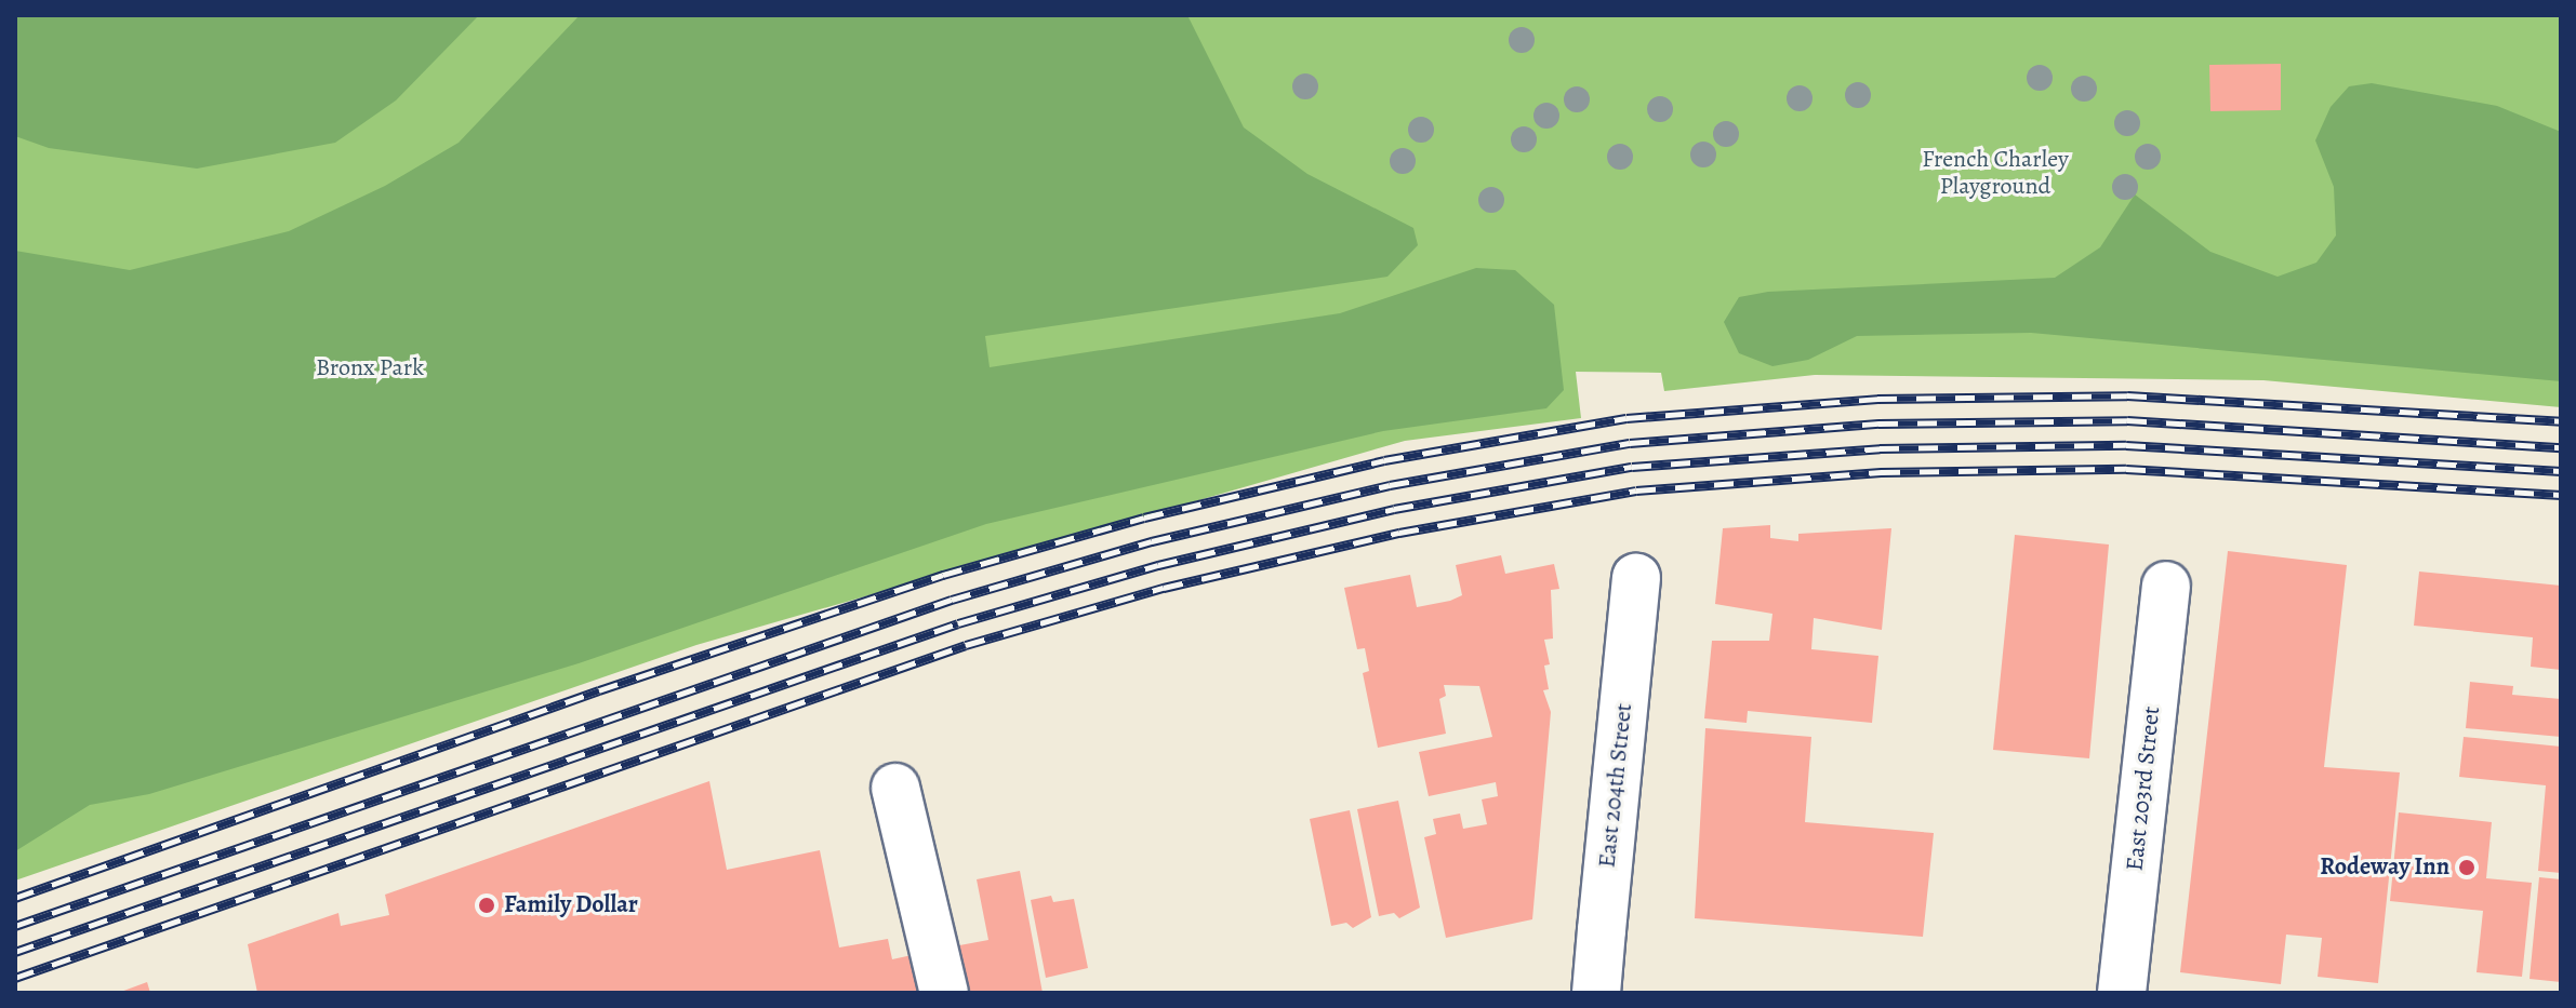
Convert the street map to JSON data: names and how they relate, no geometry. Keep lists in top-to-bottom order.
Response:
{
  "streets": {
    "street": ["East 204th Street", "East 203rd Street"]
  },
  "parks": ["French Charley Playground", "Bronx Park"],
  "places": ["Rodeway Inn", "Family Dollar"]
}
